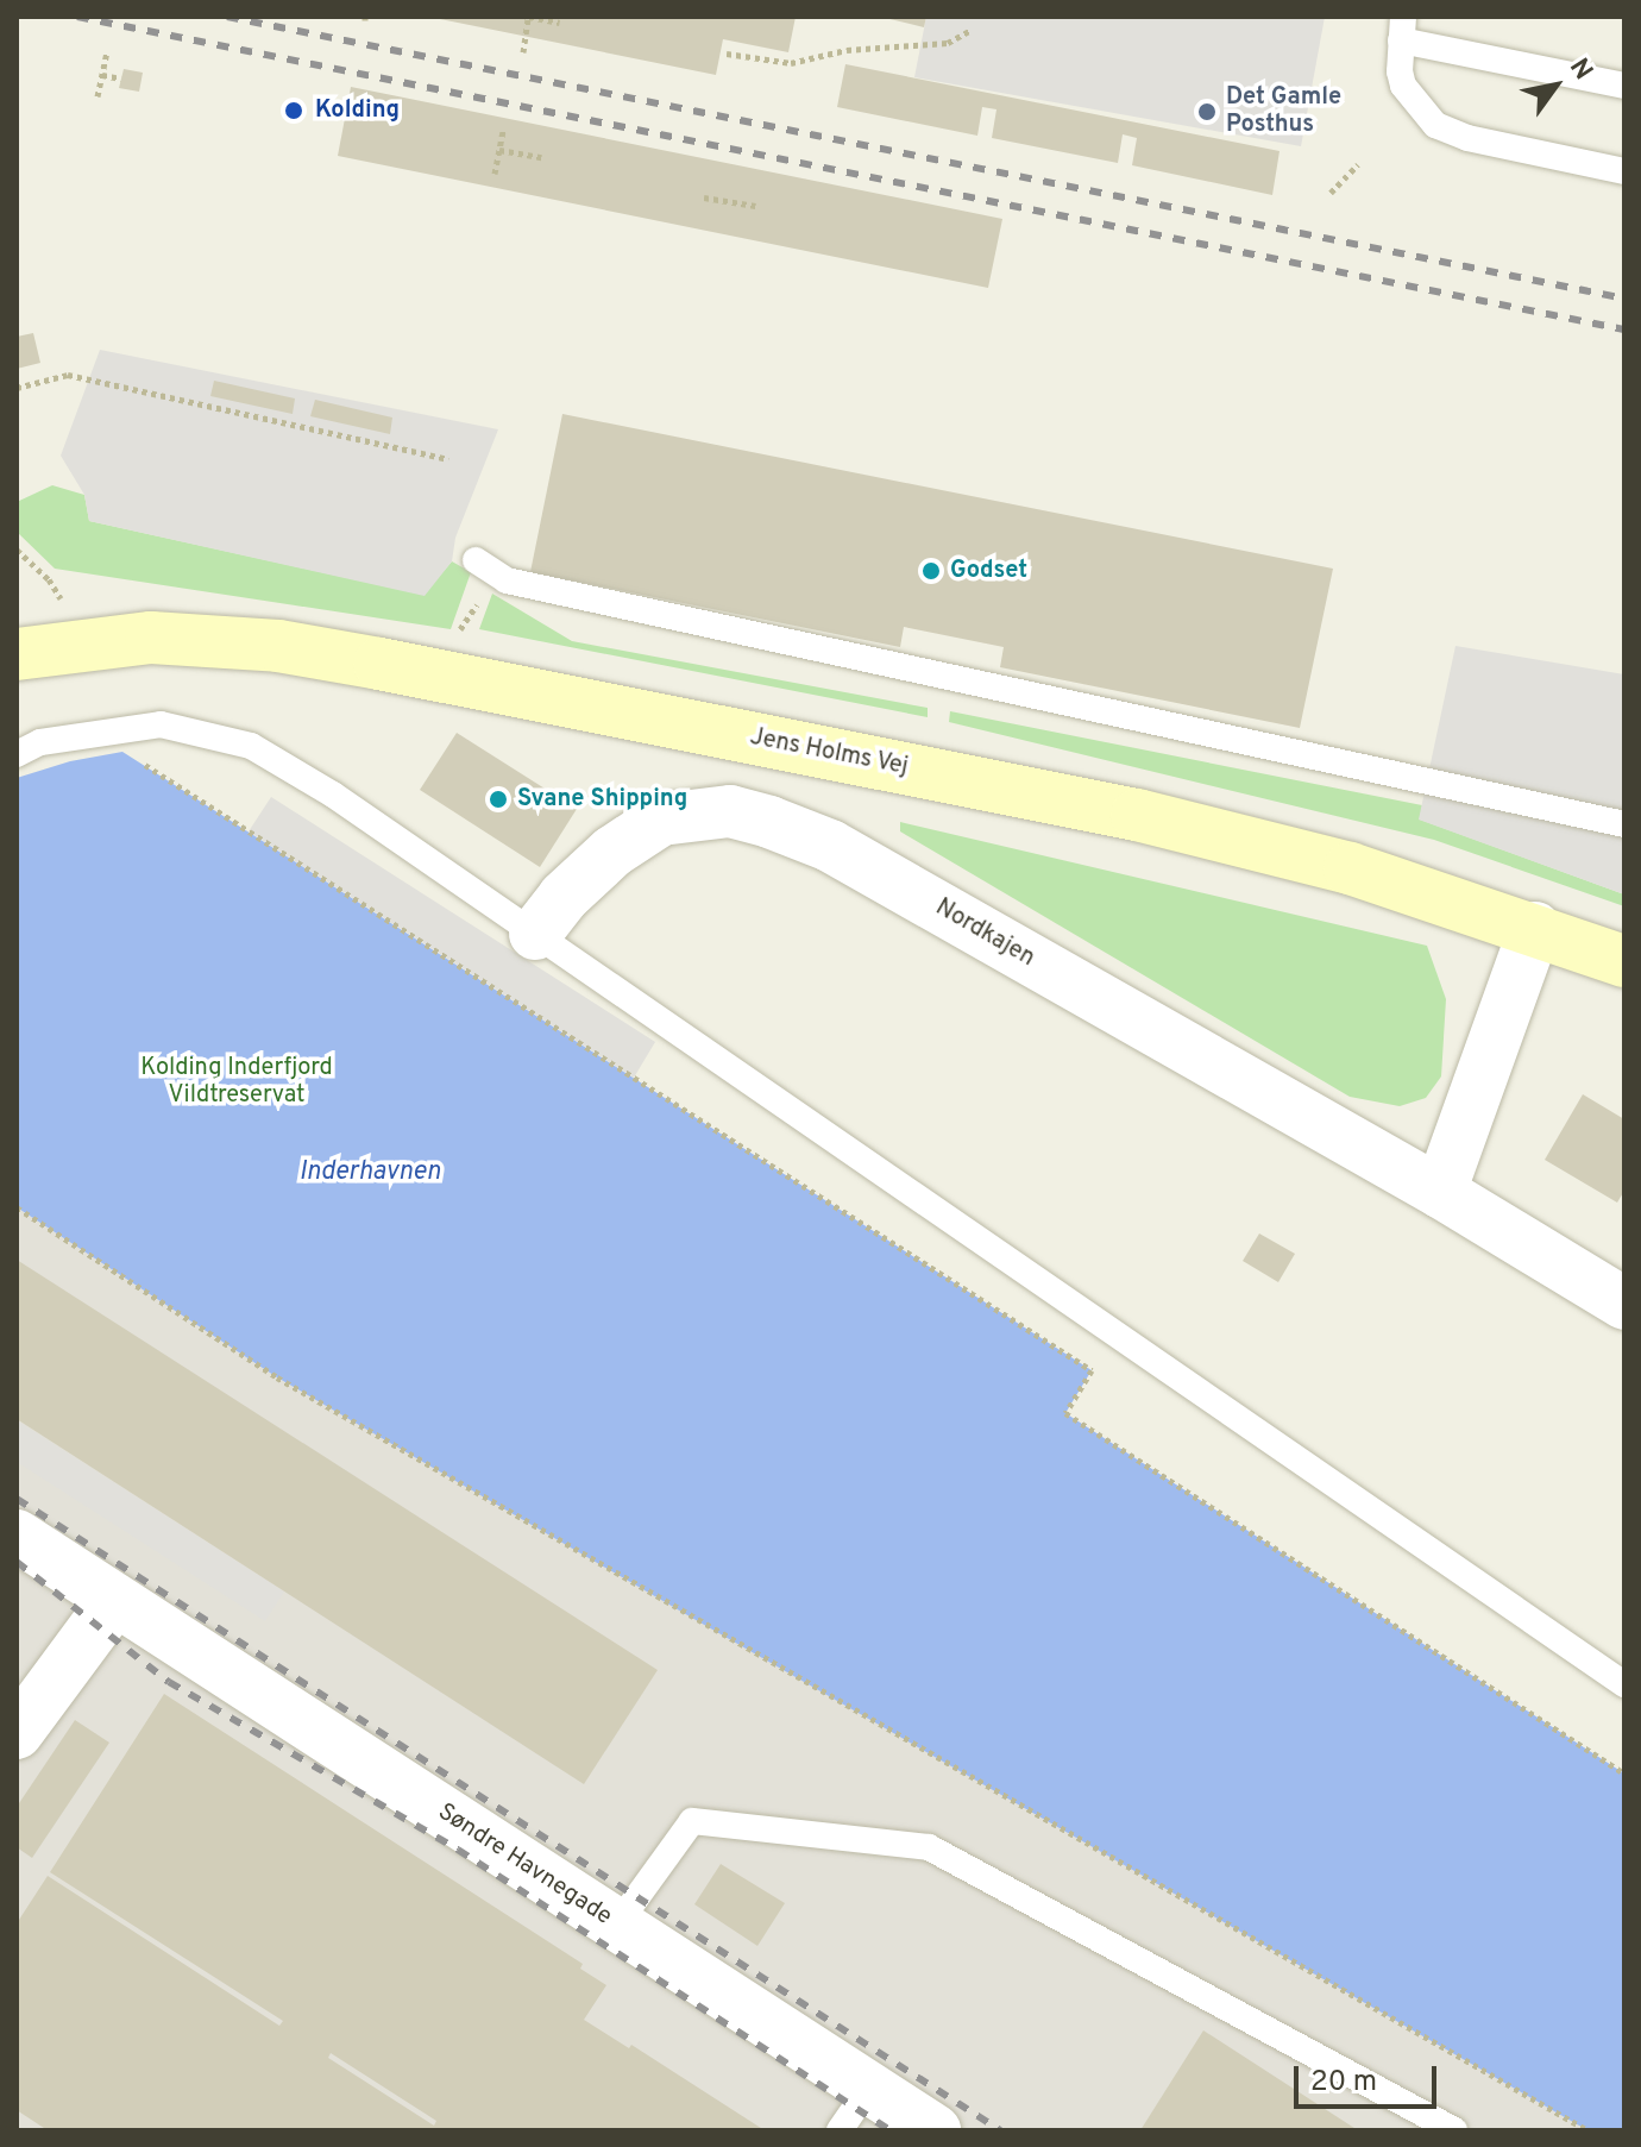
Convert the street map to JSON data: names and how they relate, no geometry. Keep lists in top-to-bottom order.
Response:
{
  "streets": {
    "main road": ["Jens Holms Vej"],
    "street": ["Nordkajen", "Søndre Havnegade"]
  },
  "water": ["Inderhavnen"],
  "parks": ["Kolding Inderfjord Vildtreservat"],
  "places": [
    "Kolding",
    "Det Gamle Posthus",
    "Godset",
    "Svane Shipping"
  ],
  "scale_bar": "20 m",
  "north": "top right"
}
